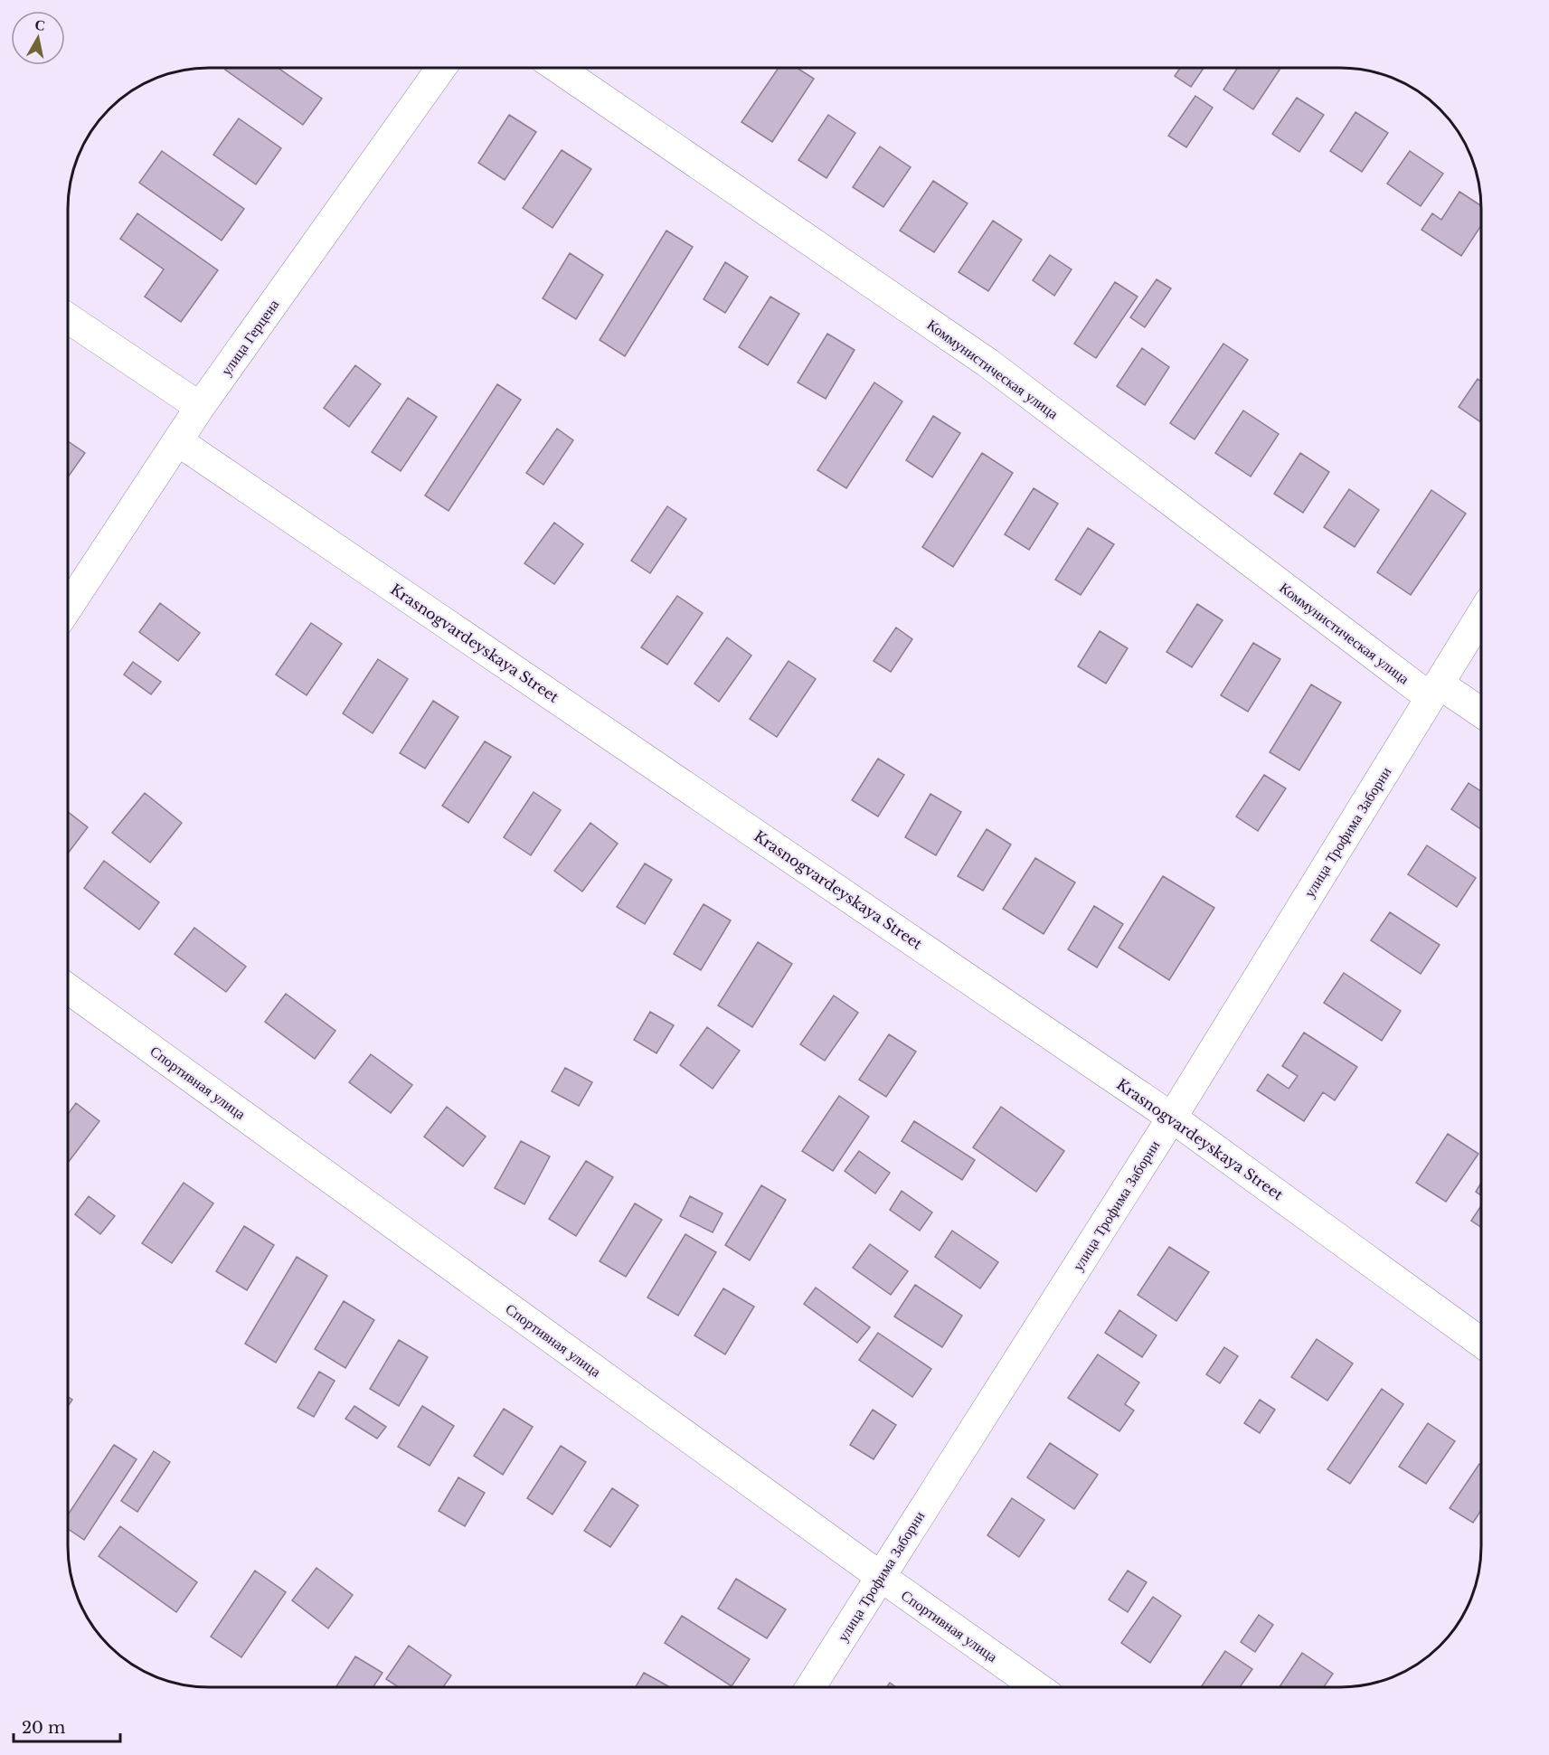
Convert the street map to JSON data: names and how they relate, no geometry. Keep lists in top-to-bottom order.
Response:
{
  "streets": {
    "street": [
      "улица Герцена",
      "Коммунистическая улица",
      "Krasnogvardeyskaya Street",
      "улица Трофима Заборни",
      "Спортивная улица"
    ]
  },
  "crossings": [
    ["улица Герцена", "Krasnogvardeyskaya Street"],
    ["Коммунистическая улица", "улица Трофима Заборни"],
    ["Krasnogvardeyskaya Street", "улица Трофима Заборни"],
    ["улица Трофима Заборни", "Спортивная улица"]
  ],
  "scale_bar": "20 m",
  "north": "top"
}
